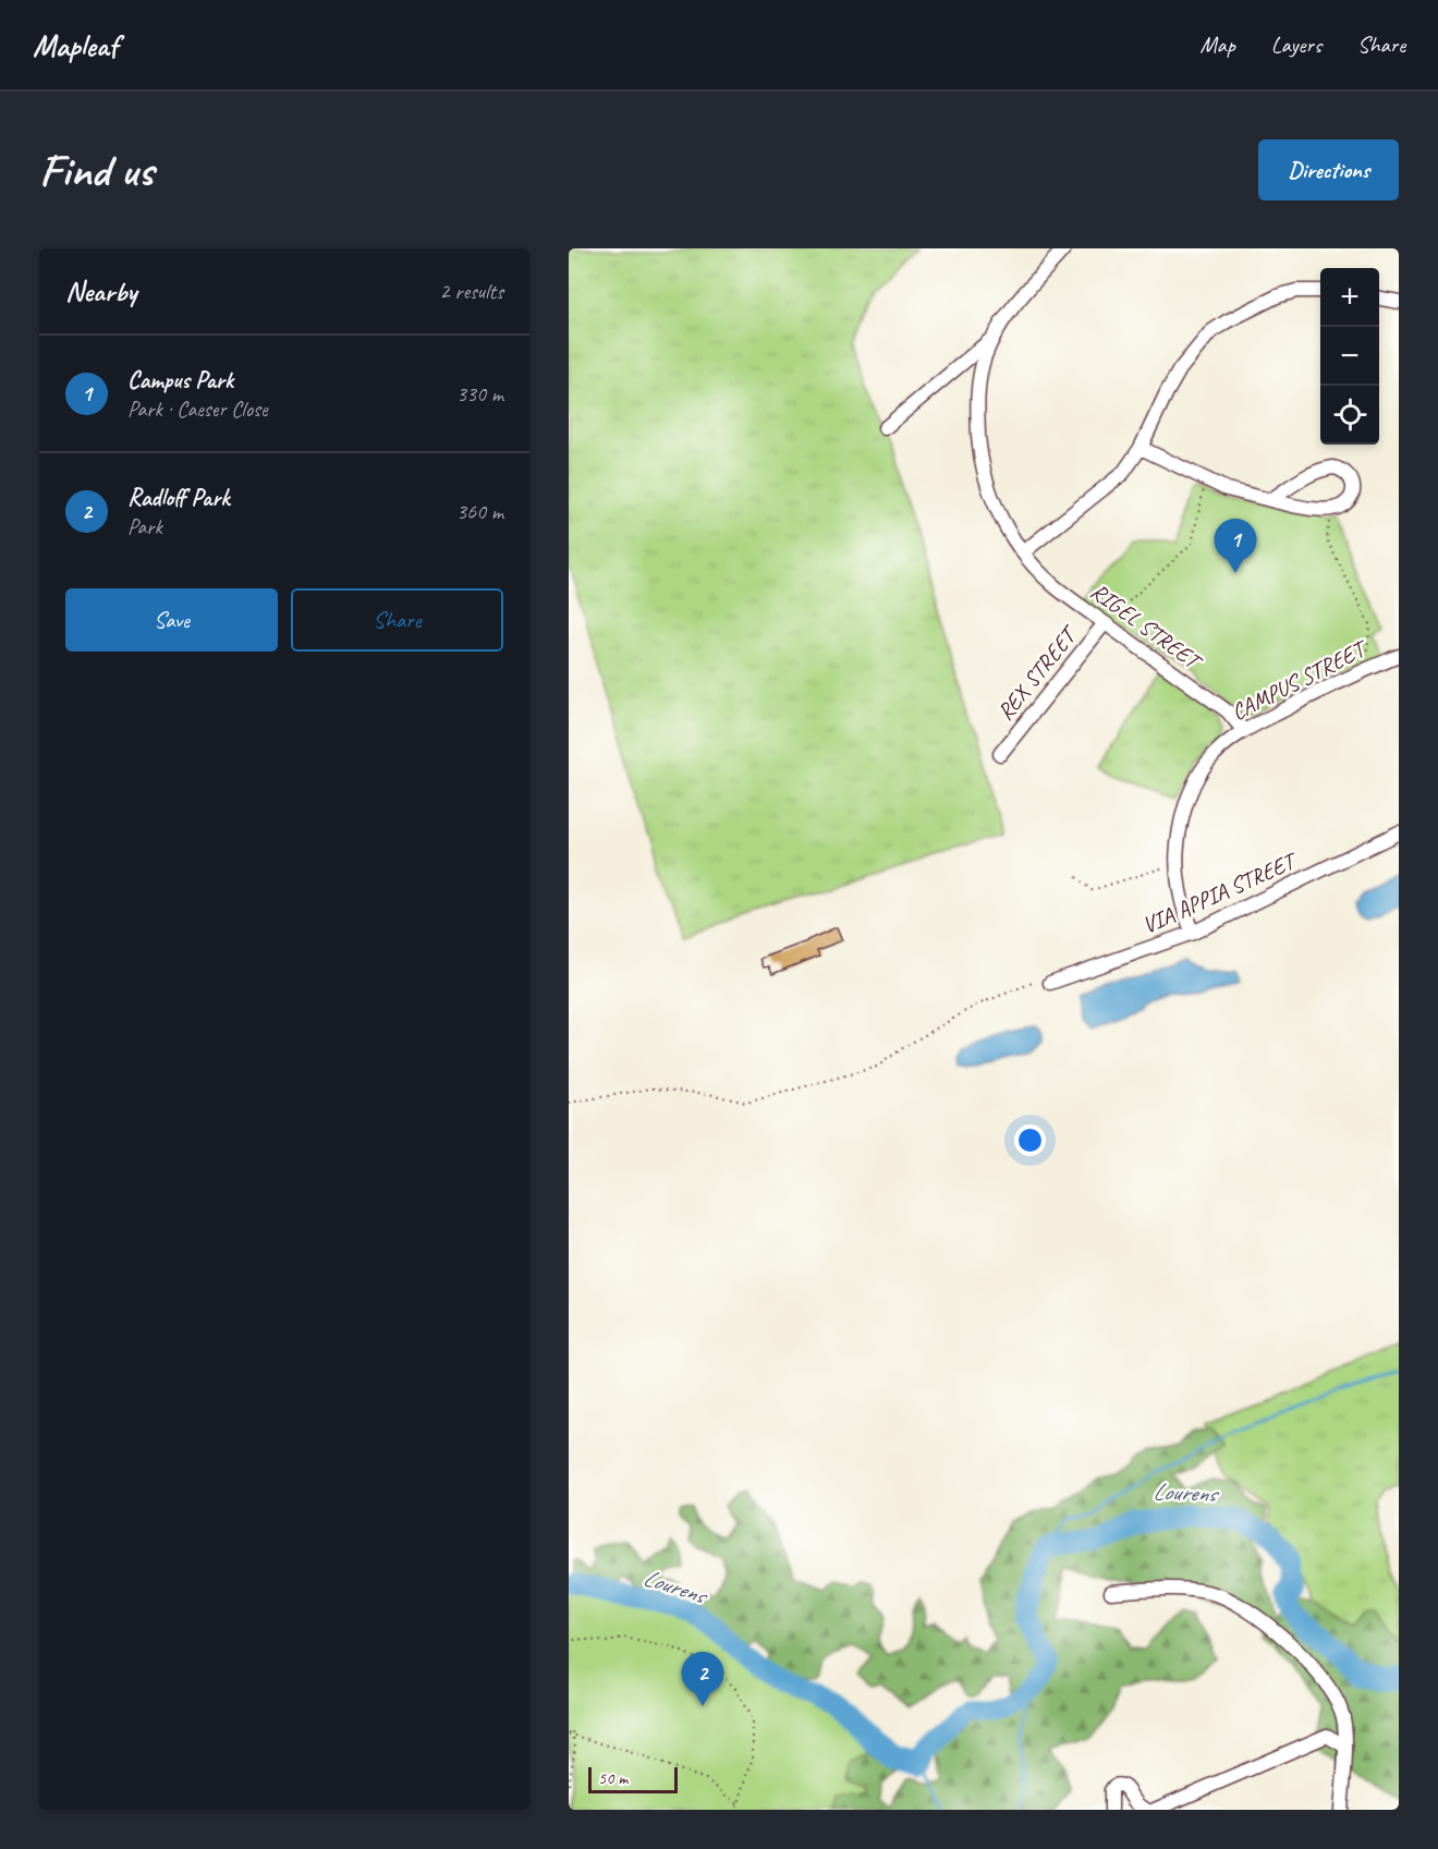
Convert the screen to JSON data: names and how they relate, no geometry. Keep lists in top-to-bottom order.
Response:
{
  "streets": {
    "street": [
      "RIGEL STREET",
      "REX STREET",
      "CAMPUS STREET",
      "VIA APPIA STREET"
    ]
  },
  "crossings": [
    ["RIGEL STREET", "REX STREET"],
    ["RIGEL STREET", "CAMPUS STREET"],
    ["CAMPUS STREET", "VIA APPIA STREET"]
  ],
  "water": ["Lourens"],
  "scale_bar": "50 m",
  "page": {
    "header": "Mapleaf",
    "nav": ["Map", "Layers", "Share"],
    "buttons": [
      "Directions",
      ["Save", "Share"]
    ],
    "title": "Find us",
    "heading": ["Nearby", "2 results"],
    "map_buttons": ["+", "−"],
    "list": [
      {
        "mark": "1",
        "name": "Campus Park",
        "note": "Park · Caeser Close",
        "value": "330 m"
      },
      {
        "mark": "2",
        "name": "Radloff Park",
        "note": "Park",
        "value": "360 m"
      }
    ],
    "pins": ["1", "2"],
    "scale": "50 m"
  }
}
